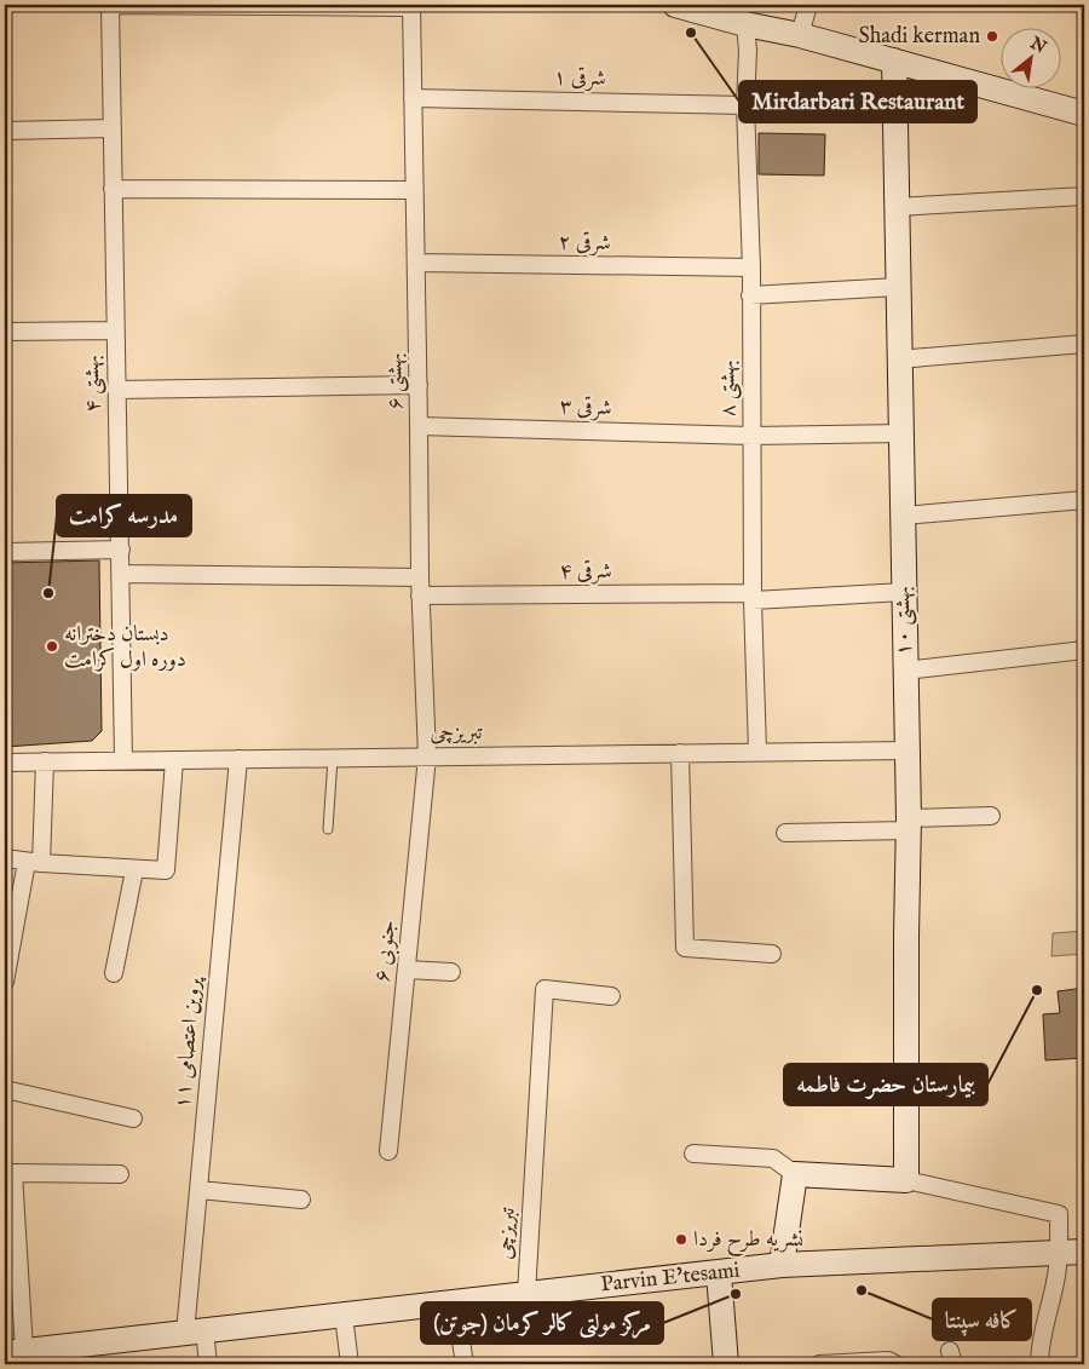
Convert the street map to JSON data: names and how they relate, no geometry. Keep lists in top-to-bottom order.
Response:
{
  "streets": {
    "street": [
      "شرقی ۱",
      "شرقی ۲",
      "بهشتی ۶",
      "بهشتی ۴",
      "بهشتی ۸",
      "شرقی ۳",
      "شرقی ۴",
      "بهشتی ۱۰",
      "تبریزچی",
      "جنوبی ۶",
      "پروین اعتصامی ۱۱",
      "Parvin E'tesami"
    ]
  },
  "crossings": [
    ["شرقی ۱", "بهشتی ۶"],
    ["شرقی ۱", "بهشتی ۸"],
    ["شرقی ۲", "بهشتی ۶"],
    ["شرقی ۲", "بهشتی ۸"],
    ["بهشتی ۶", "شرقی ۳"],
    ["بهشتی ۶", "شرقی ۴"],
    ["بهشتی ۶", "تبریزچی"],
    ["بهشتی ۶", "جنوبی ۶"],
    ["بهشتی ۴", "تبریزچی"],
    ["بهشتی ۸", "شرقی ۳"],
    ["بهشتی ۸", "شرقی ۴"],
    ["بهشتی ۸", "تبریزچی"],
    ["شرقی ۳", "بهشتی ۱۰"],
    ["شرقی ۴", "بهشتی ۱۰"],
    ["بهشتی ۱۰", "تبریزچی"],
    ["تبریزچی", "جنوبی ۶"],
    ["تبریزچی", "پروین اعتصامی ۱۱"],
    ["تبریزچی", "Parvin E'tesami"],
    ["پروین اعتصامی ۱۱", "Parvin E'tesami"]
  ],
  "places": [
    "Mirdarbari Restaurant",
    "Shadi kerman",
    "مدرسه کرامت",
    "دبستان دخترانه دوره اول کرامت",
    "بیمارستان حضرت فاطمه",
    "نشریه طرح فردا",
    "کافه سپنتا",
    "مرکز مولتی کالر کرمان (جوتن)"
  ],
  "north": "top right"
}
